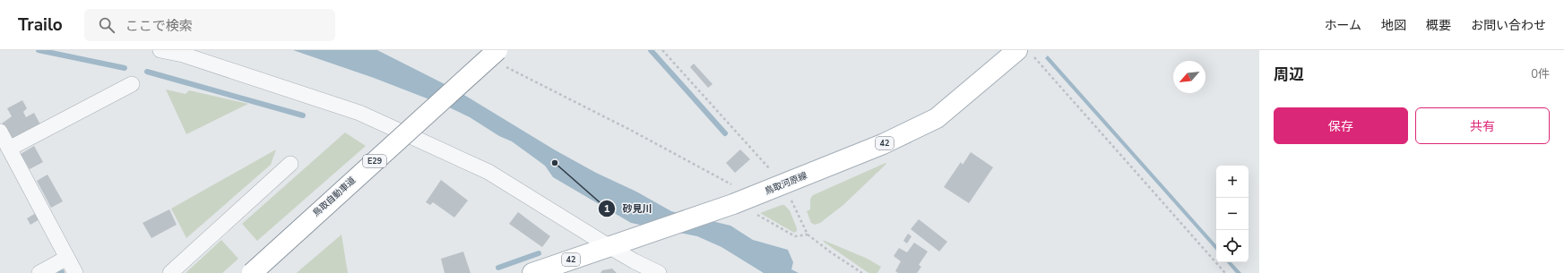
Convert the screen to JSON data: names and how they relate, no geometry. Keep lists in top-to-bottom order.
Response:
{
  "streets": {
    "main road": [
      "42",
      "E29",
      "鳥取河原線",
      "鳥取自動車道"
    ]
  },
  "places": ["砂見川"],
  "north": "bottom left",
  "page": {
    "header": "Trailo",
    "search": "ここで検索",
    "nav": [
      "ホーム",
      "地図",
      "概要",
      "お問い合わせ"
    ],
    "heading": ["周辺", "0件"],
    "buttons": ["保存", "共有"],
    "map_buttons": ["+", "−"]
  }
}
